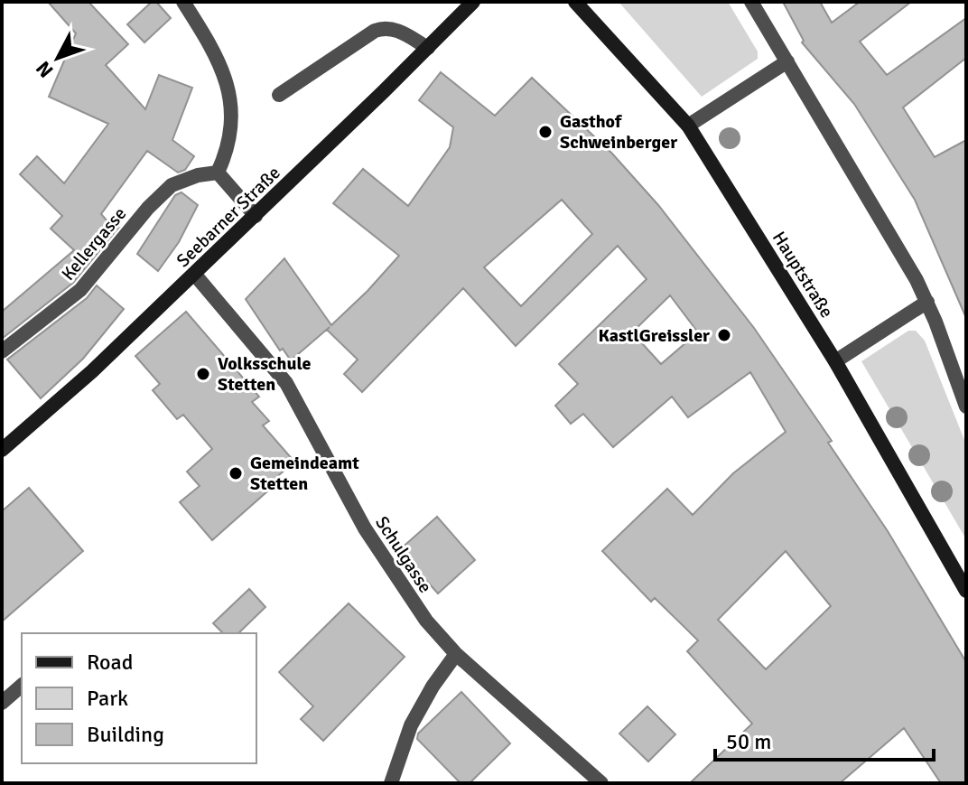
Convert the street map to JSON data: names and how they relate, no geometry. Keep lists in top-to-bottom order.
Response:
{
  "streets": {
    "main road": ["Seebarner Straße", "Hauptstraße"],
    "street": ["Kellergasse", "Schulgasse"]
  },
  "crossings": [
    ["Seebarner Straße", "Schulgasse"]
  ],
  "places": [
    "Gasthof Schweinberger",
    "KastlGreissler",
    "Volksschule Stetten",
    "Gemeindeamt Stetten"
  ],
  "legend": ["Road", "Park", "Building"],
  "scale_bar": "50 m",
  "north": "bottom left"
}
